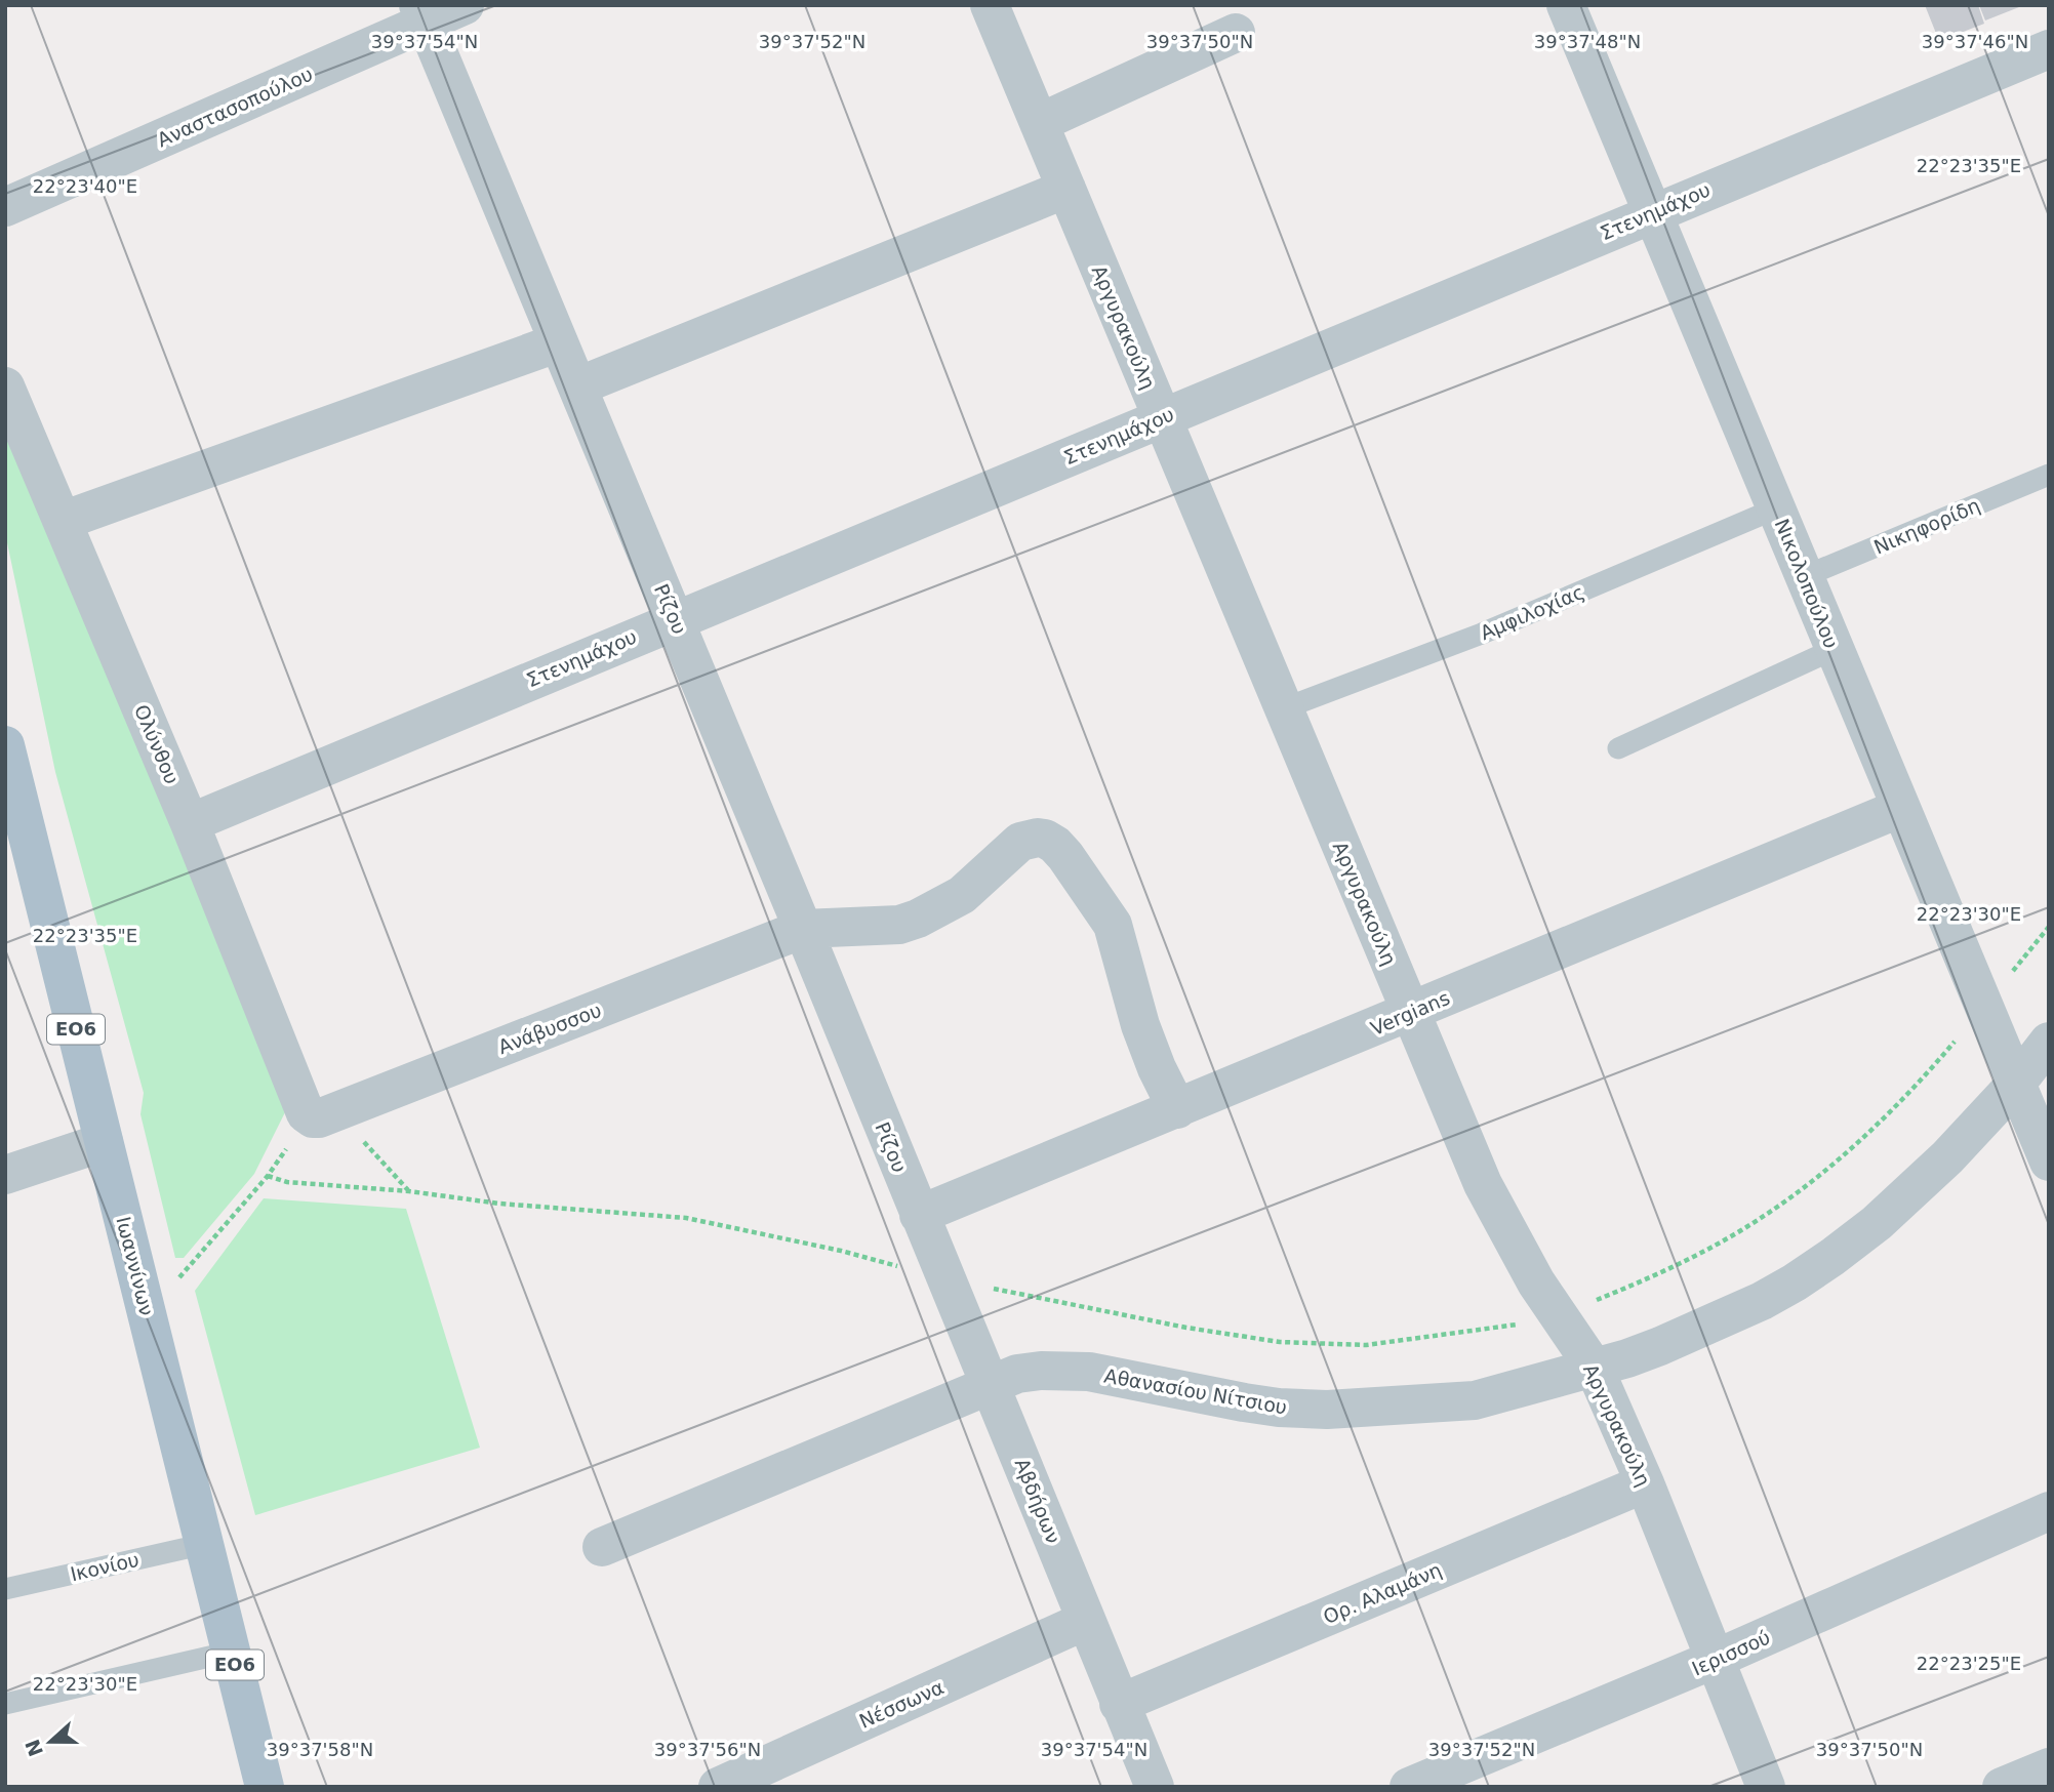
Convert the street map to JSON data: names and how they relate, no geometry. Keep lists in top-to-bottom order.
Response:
{
  "streets": {
    "main road": ["ΕΟ6", "Ιωαννίνων"],
    "street": [
      "Αναστασοπούλου",
      "Στενημάχου",
      "Αργυρακούλη",
      "Νικολοπούλου",
      "Ρίζου",
      "Ολύνθου",
      "Vergians",
      "Ανάβυσσου",
      "Αθανασίου Νίτσιου",
      "Αβδήρων",
      "Ορ. Αλαμάνη",
      "Ιερισσού",
      "Νέσσωνα"
    ],
    "lane": ["Νικηφορίδη", "Αμφιλοχίας", "Ικονίου"]
  },
  "crossings": [
    ["Αναστασοπούλου", "Ρίζου"],
    ["Στενημάχου", "Αργυρακούλη"],
    ["Στενημάχου", "Νικολοπούλου"],
    ["Στενημάχου", "Ρίζου"],
    ["Στενημάχου", "Ολύνθου"],
    ["Αργυρακούλη", "Αμφιλοχίας"],
    ["Αργυρακούλη", "Vergians"],
    ["Αργυρακούλη", "Αθανασίου Νίτσιου"],
    ["Αργυρακούλη", "Ορ. Αλαμάνη"],
    ["Αργυρακούλη", "Ιερισσού"],
    ["Νικηφορίδη", "Νικολοπούλου"],
    ["Νικολοπούλου", "Αμφιλοχίας"],
    ["Νικολοπούλου", "Vergians"],
    ["Νικολοπούλου", "Αθανασίου Νίτσιου"],
    ["Ρίζου", "Vergians"],
    ["Ρίζου", "Ανάβυσσου"],
    ["Ρίζου", "Αβδήρων"],
    ["Ολύνθου", "Ανάβυσσου"],
    ["Vergians", "Ανάβυσσου"],
    ["Vergians", "Αβδήρων"],
    ["Ιωαννίνων", "Ικονίου"],
    ["Αθανασίου Νίτσιου", "Αβδήρων"],
    ["Αβδήρων", "Ορ. Αλαμάνη"],
    ["Αβδήρων", "Νέσσωνα"]
  ],
  "north": "left",
  "coordinates": [
    "39°37'50\"N",
    "39°37'46\"N",
    "39°37'54\"N",
    "39°37'52\"N",
    "39°37'48\"N",
    "22°23'35\"E",
    "22°23'40\"E",
    "22°23'30\"E",
    "22°23'25\"E",
    "39°37'58\"N",
    "39°37'56\"N"
  ]
}
